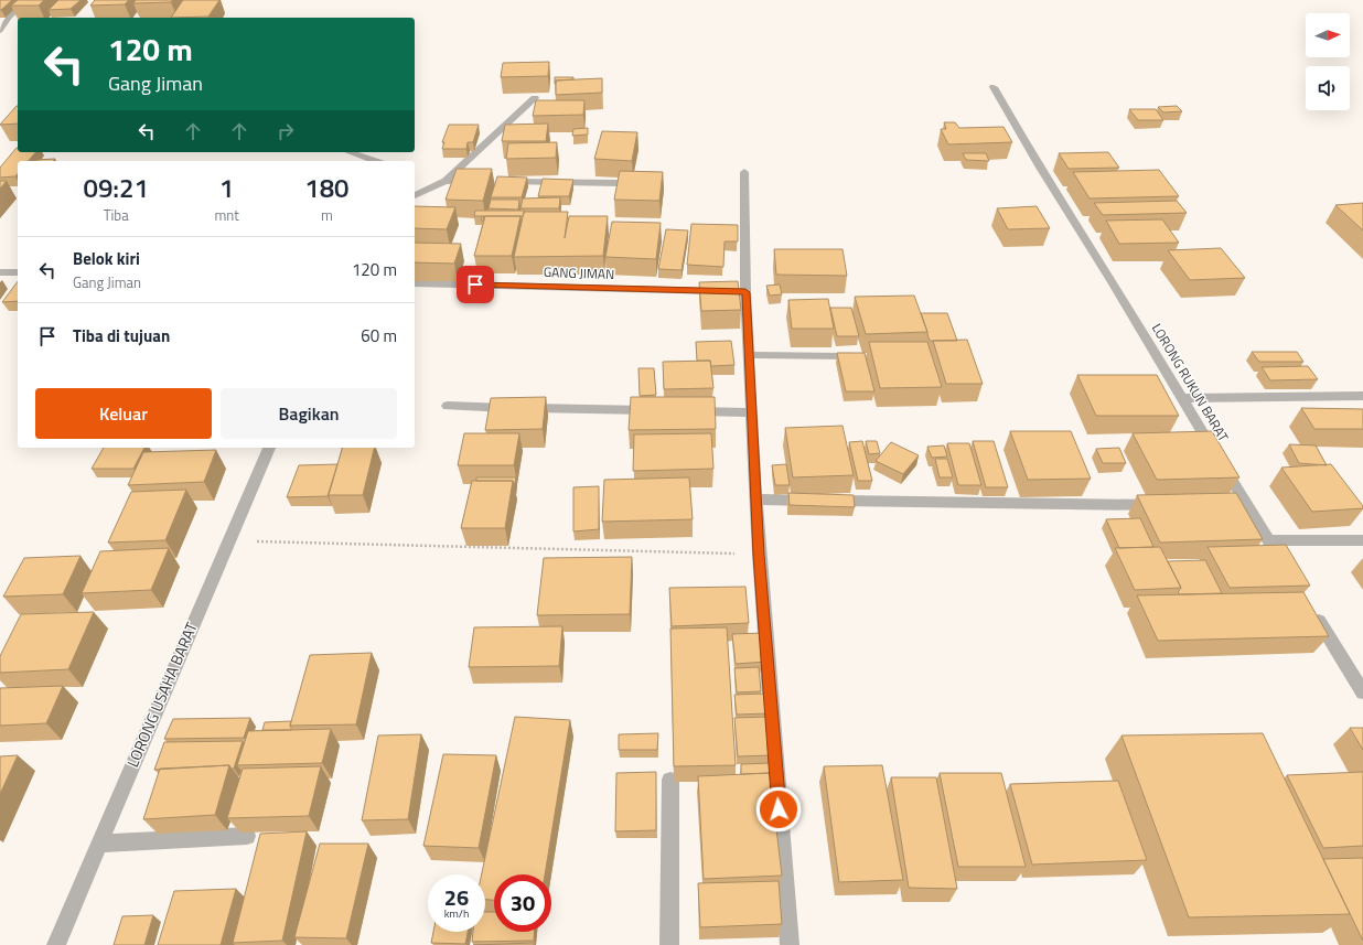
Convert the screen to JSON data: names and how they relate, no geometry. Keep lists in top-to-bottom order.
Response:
{
  "streets": {
    "street": ["GANG JIMAN", "LORONG RUKUN BARAT", "LORONG USAHA BARAT"]
  },
  "north": "right",
  "page": {
    "turn": ["120 m", "Gang Jiman"],
    "eta": [
      "09:21",
      "Tiba",
      "1",
      "mnt",
      "180",
      "m"
    ],
    "list": [
      {
        "name": "Belok kiri",
        "note": "Gang Jiman",
        "value": "120 m"
      },
      {
        "name": "Tiba di tujuan",
        "value": "60 m"
      }
    ],
    "buttons": ["Keluar", "Bagikan"],
    "speed": "26 km/h",
    "limit": "30"
  }
}
